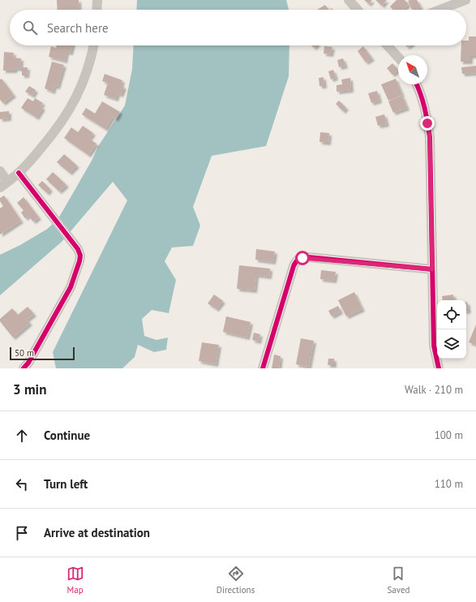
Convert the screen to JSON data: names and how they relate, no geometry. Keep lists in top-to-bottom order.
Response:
{
  "scale_bar": "50 m",
  "north": "top left",
  "page": {
    "search": "Search here",
    "scale": "50 m",
    "heading": ["3 min", "Walk · 210 m"],
    "list": [
      ["Continue", "100 m"],
      ["Turn left", "110 m"],
      "Arrive at destination"
    ],
    "nav": ["Map", "Directions", "Saved"]
  }
}
